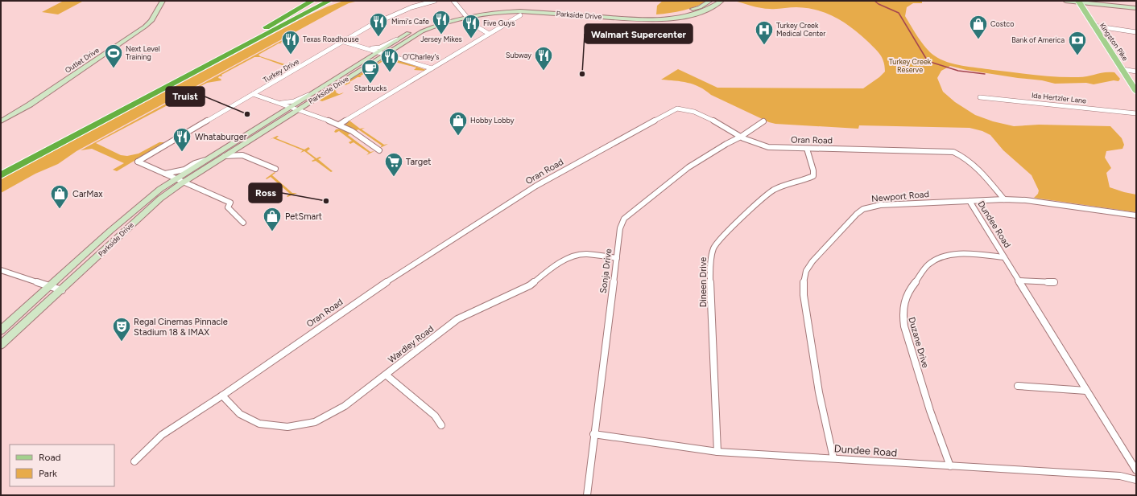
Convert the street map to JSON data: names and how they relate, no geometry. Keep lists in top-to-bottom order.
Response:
{
  "streets": {
    "main road": ["Kingston Pike"],
    "street": [
      "Parkside Drive",
      "Outlet Drive",
      "Turkey Drive",
      "Ida Hertzler Lane",
      "Oran Road",
      "Newport Road",
      "Dundee Road",
      "Sonja Drive",
      "Dineen Drive",
      "Duzane Drive",
      "Wardley Road"
    ]
  },
  "crossings": [
    ["Oran Road", "Newport Road"],
    ["Oran Road", "Sonja Drive"],
    ["Oran Road", "Dineen Drive"],
    ["Oran Road", "Wardley Road"],
    ["Newport Road", "Dundee Road"],
    ["Dundee Road", "Sonja Drive"],
    ["Dundee Road", "Dineen Drive"],
    ["Dundee Road", "Duzane Drive"],
    ["Sonja Drive", "Wardley Road"]
  ],
  "parks": ["Turkey Creek Reserve"],
  "places": {
    "restaurant": [
      "Jersey Mikes",
      "Mimi's Cafe",
      "Five Guys",
      "Texas Roadhouse",
      "Subway",
      "O'Charley's",
      "Whataburger"
    ],
    "shop": [
      "Costco",
      "Hobby Lobby",
      "CarMax",
      "PetSmart"
    ],
    "hospital": ["Turkey Creek Medical Center"],
    "bank": ["Bank of America"],
    "sports": ["Next Level Training"],
    "other": ["Walmart Supercenter", "Truist", "Ross"],
    "cafe": ["Starbucks"],
    "supermarket": ["Target"],
    "theatre": ["Regal Cinemas Pinnacle Stadium 18 & IMAX"]
  },
  "legend": ["Road", "Park"]
}
